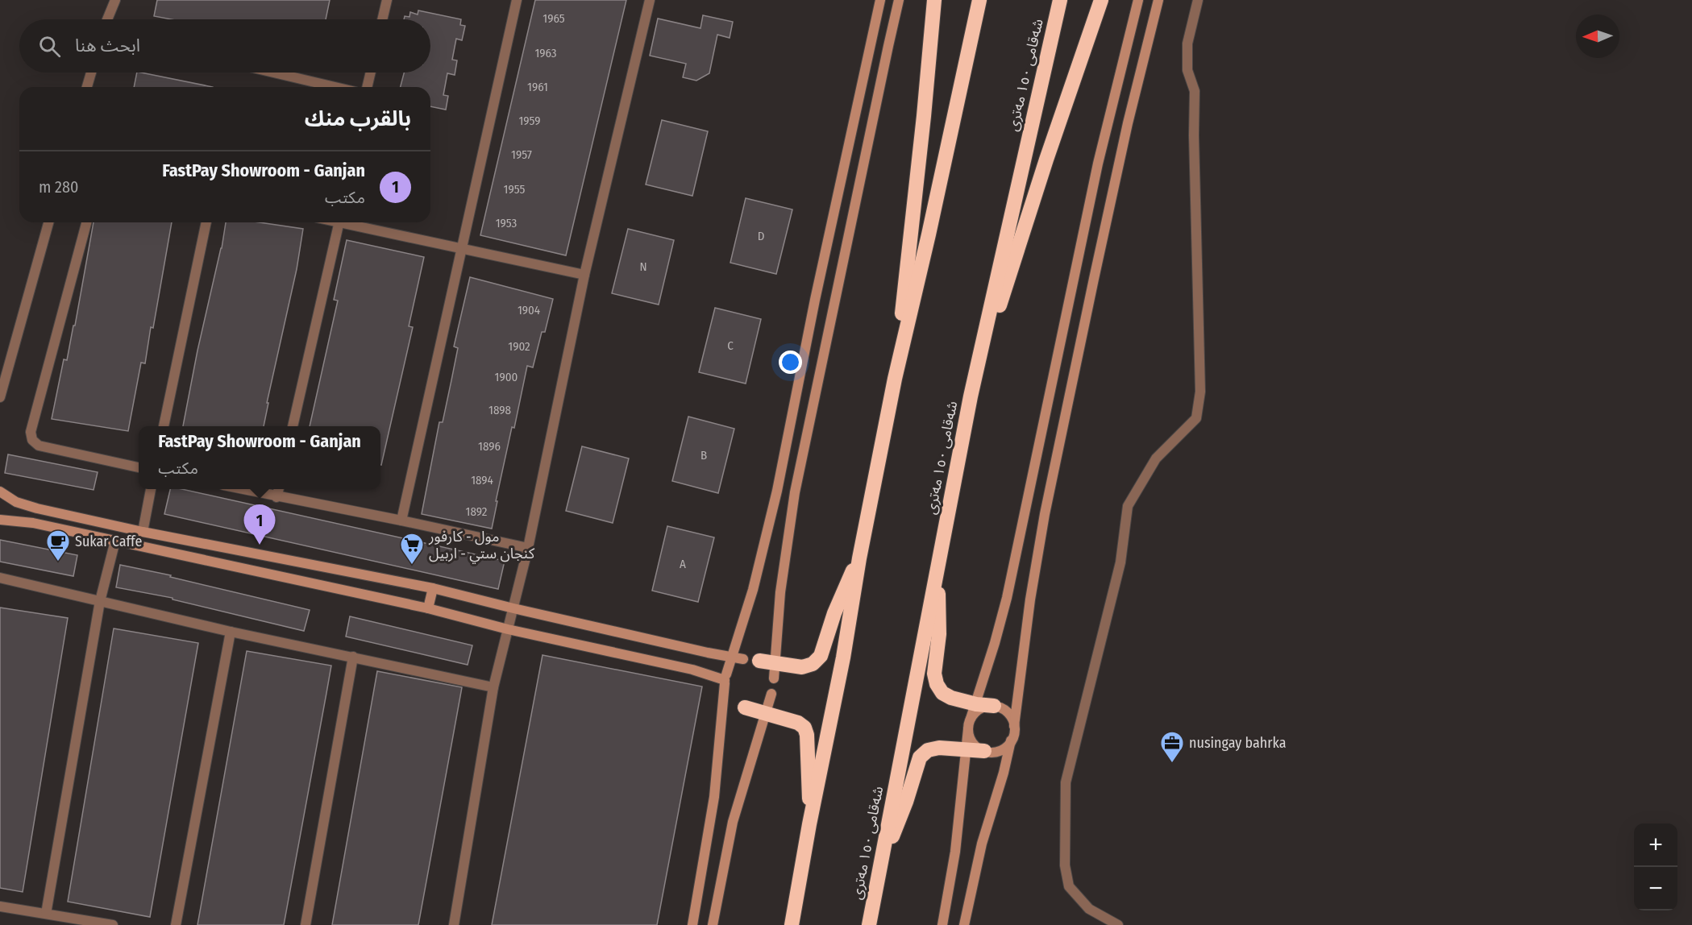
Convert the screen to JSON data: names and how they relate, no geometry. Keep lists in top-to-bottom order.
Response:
{
  "streets": {
    "highway": ["شەقامی ١٥٠ مەتری"]
  },
  "places": {
    "cafe": ["Sukar Caffe"],
    "supermarket": ["مول - كارفور كنجان ستي - اربيل"],
    "office": ["nusingay bahrka"]
  },
  "house_numbers": [
    "1965",
    "1963",
    "1961",
    "1959",
    "1957",
    "1955",
    "1953",
    "D",
    "N",
    "1904",
    "C",
    "1902",
    "1900",
    "1898",
    "1896",
    "B",
    "1894",
    "1892",
    "A"
  ],
  "north": "left",
  "page": {
    "search": "ابحث هنا",
    "heading": "بالقرب منك",
    "list": [
      {
        "mark": "1",
        "name": "FastPay Showroom - Ganjan",
        "note": "مكتب",
        "value": "280 m"
      }
    ],
    "popup": ["FastPay Showroom - Ganjan", "مكتب"],
    "pins": "1",
    "map_buttons": ["+", "−"]
  }
}
